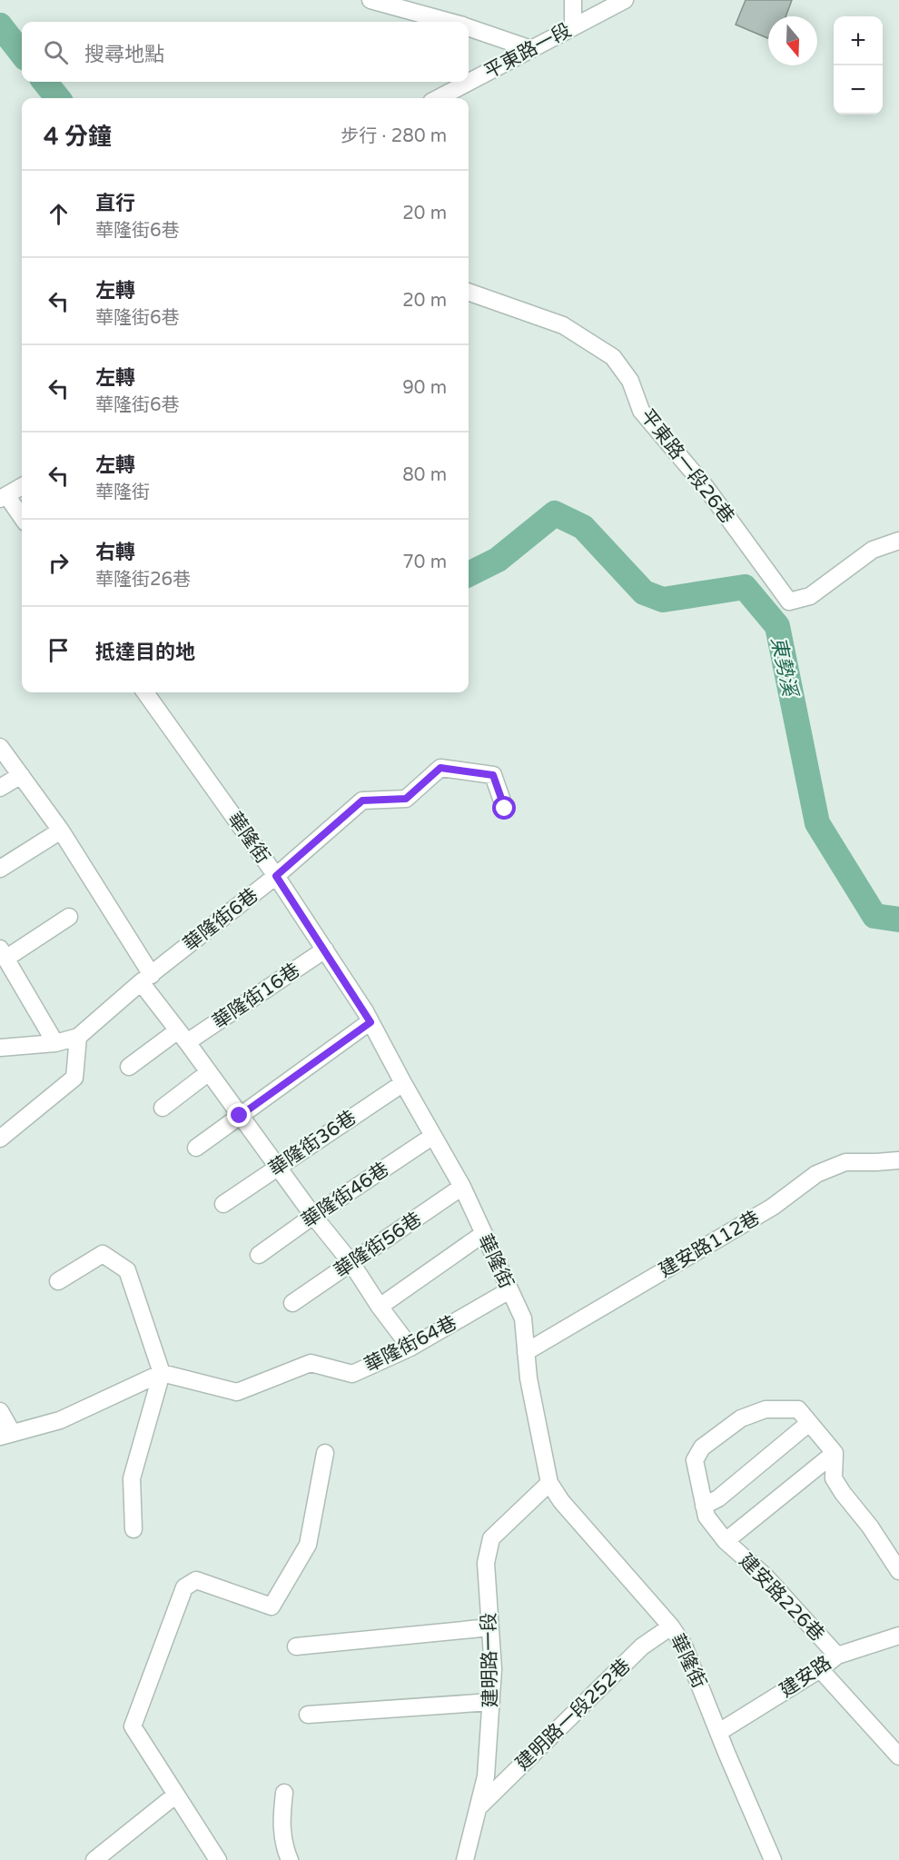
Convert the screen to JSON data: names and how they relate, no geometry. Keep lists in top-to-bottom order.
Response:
{
  "streets": {
    "street": [
      "平東路一段",
      "平東路一段26巷",
      "華隆街",
      "華隆街6巷",
      "華隆街16巷",
      "華隆街36巷",
      "華隆街46巷",
      "建安路112巷",
      "華隆街56巷",
      "華隆街64巷",
      "建安路226巷",
      "建明路一段",
      "建安路",
      "建明路一段252巷"
    ]
  },
  "crossings": [
    ["華隆街", "華隆街6巷"],
    ["華隆街", "華隆街16巷"],
    ["華隆街", "華隆街36巷"],
    ["華隆街", "華隆街46巷"],
    ["華隆街", "建安路112巷"],
    ["華隆街", "華隆街56巷"],
    ["華隆街", "華隆街64巷"],
    ["華隆街", "建明路一段"],
    ["華隆街", "建安路"],
    ["華隆街", "建明路一段252巷"],
    ["建安路226巷", "建安路"],
    ["建明路一段", "建明路一段252巷"]
  ],
  "water": ["東勢溪"],
  "north": "bottom",
  "page": {
    "map_buttons": ["+", "−"],
    "search": "搜尋地點",
    "heading": ["4 分鐘", "步行 · 280 m"],
    "list": [
      ["直行", "華隆街6巷", "20 m"],
      ["左轉", "華隆街6巷", "20 m"],
      ["左轉", "華隆街6巷", "90 m"],
      ["左轉", "華隆街", "80 m"],
      ["右轉", "華隆街26巷", "70 m"],
      "抵達目的地"
    ]
  }
}
